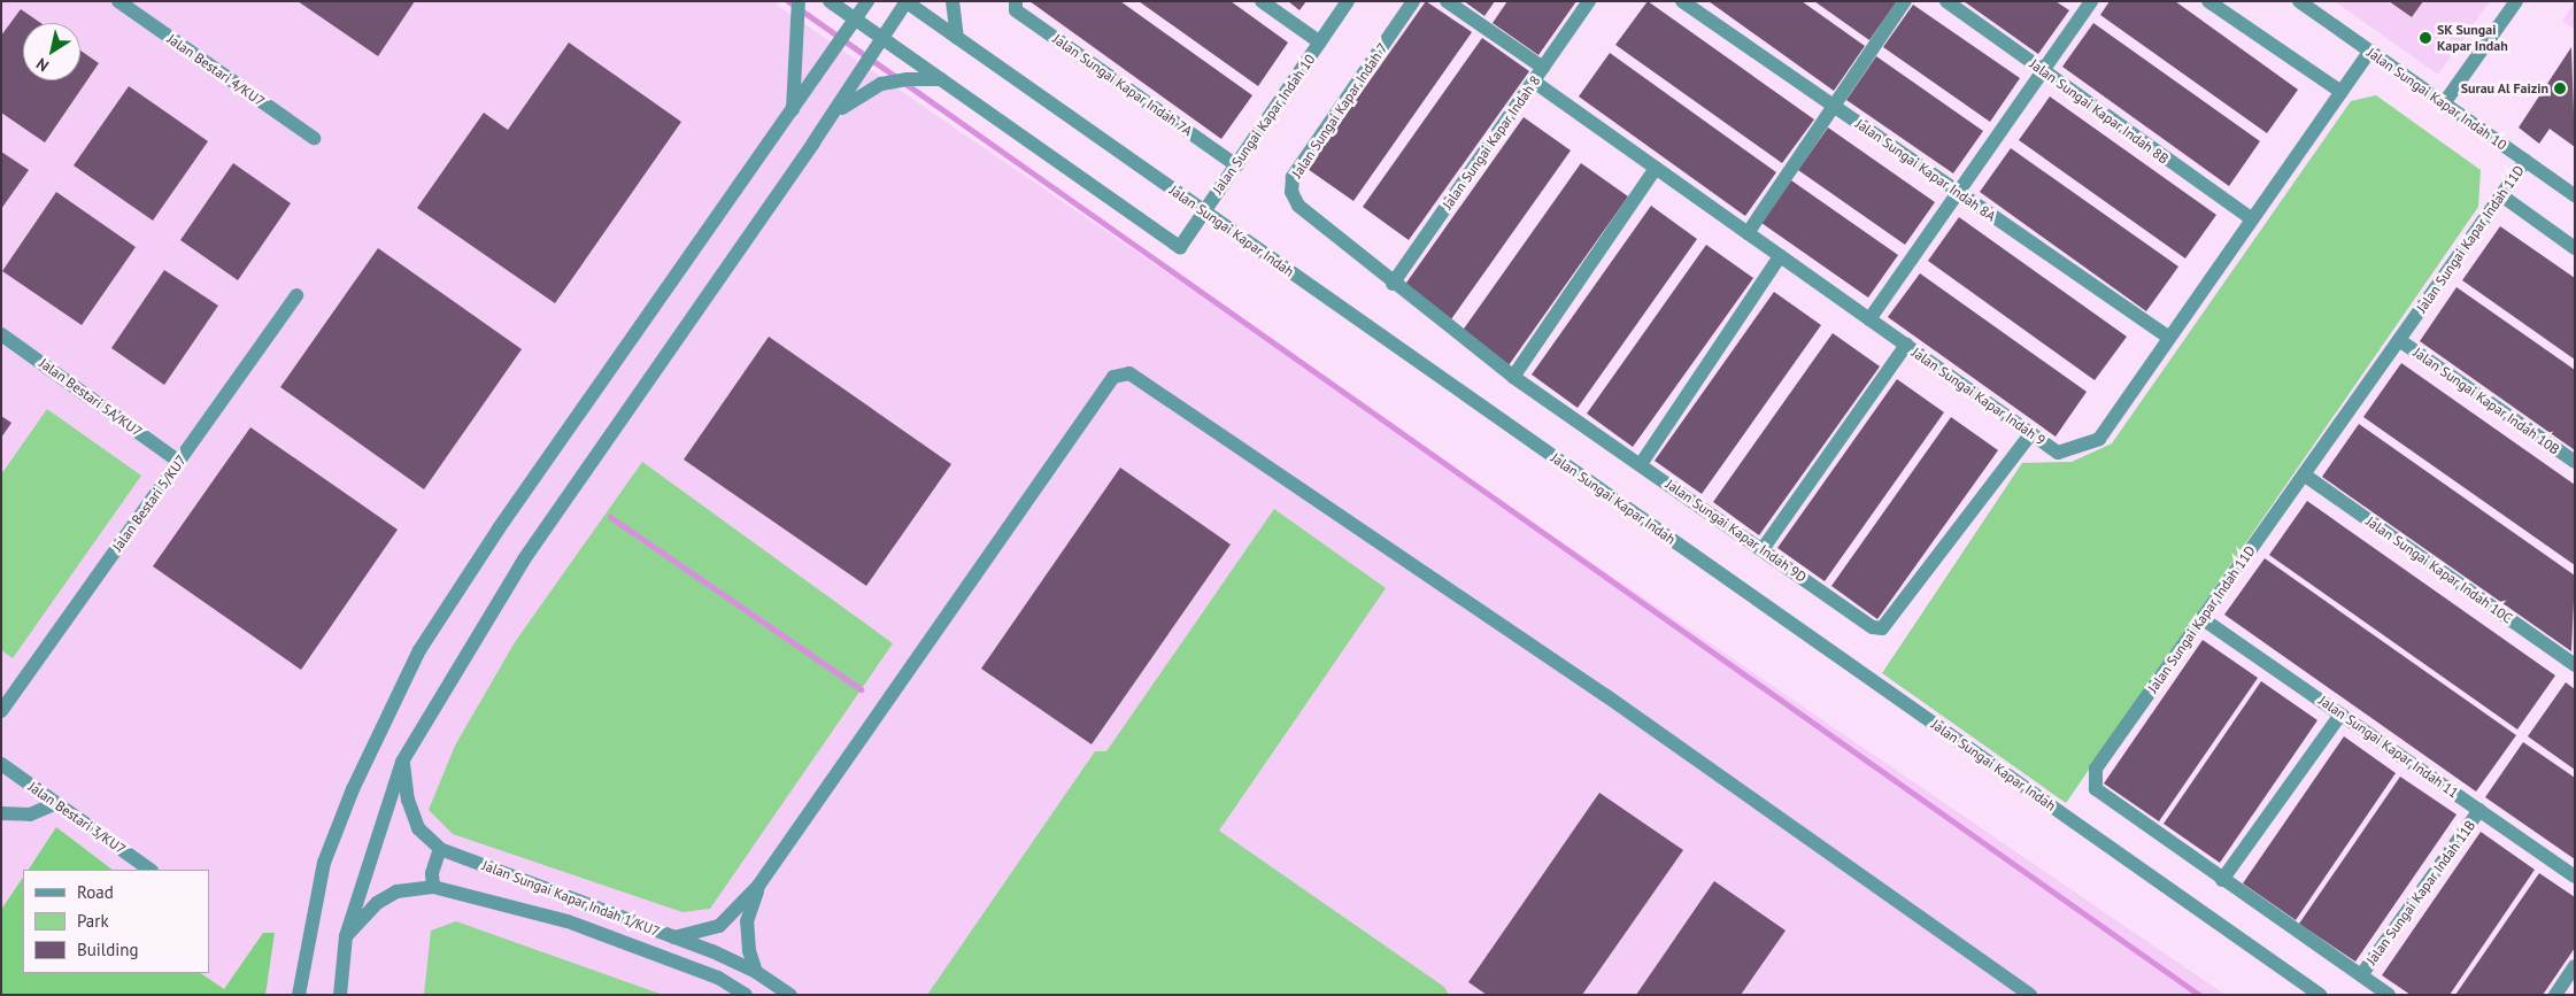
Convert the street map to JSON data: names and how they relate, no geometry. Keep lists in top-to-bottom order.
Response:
{
  "streets": {
    "street": [
      "Jalan Bestari 4/KU7",
      "Jalan Sungai Kapar Indah 7A",
      "Jalan Sungai Kapar Indah 10",
      "Jalan Sungai Kapar Indah 7",
      "Jalan Sungai Kapar Indah 8B",
      "Jalan Sungai Kapar Indah 8",
      "Jalan Sungai Kapar Indah 8A",
      "Jalan Sungai Kapar Indah",
      "Jalan Sungai Kapar Indah 11D",
      "Jalan Sungai Kapar Indah 9",
      "Jalan Bestari 5A/KU7",
      "Jalan Sungai Kapar Indah 10B",
      "Jalan Bestari 5/KU7",
      "Jalan Sungai Kapar Indah 9D",
      "Jalan Sungai Kapar Indah 10C",
      "Jalan Sungai Kapar Indah 11",
      "Jalan Bestari 3/KU7",
      "Jalan Sungai Kapar Indah 11B",
      "Jalan Sungai Kapar Indah 1/KU7"
    ]
  },
  "crossings": [
    ["Jalan Sungai Kapar Indah 7A", "Jalan Sungai Kapar Indah 10"],
    ["Jalan Sungai Kapar Indah 10", "Jalan Sungai Kapar Indah"],
    ["Jalan Sungai Kapar Indah 10", "Jalan Sungai Kapar Indah 11D"],
    ["Jalan Sungai Kapar Indah 10", "Jalan Sungai Kapar Indah 9"],
    ["Jalan Sungai Kapar Indah 7", "Jalan Sungai Kapar Indah 8"],
    ["Jalan Sungai Kapar Indah 7", "Jalan Sungai Kapar Indah 9D"],
    ["Jalan Sungai Kapar Indah 8B", "Jalan Sungai Kapar Indah 9"],
    ["Jalan Sungai Kapar Indah 8", "Jalan Sungai Kapar Indah 9"],
    ["Jalan Sungai Kapar Indah 8", "Jalan Sungai Kapar Indah 9D"],
    ["Jalan Sungai Kapar Indah 8A", "Jalan Sungai Kapar Indah 9"],
    ["Jalan Sungai Kapar Indah 11D", "Jalan Sungai Kapar Indah 10B"],
    ["Jalan Sungai Kapar Indah 11D", "Jalan Sungai Kapar Indah 10C"],
    ["Jalan Sungai Kapar Indah 11D", "Jalan Sungai Kapar Indah 11"],
    ["Jalan Sungai Kapar Indah 11D", "Jalan Sungai Kapar Indah 11B"],
    ["Jalan Sungai Kapar Indah 9", "Jalan Sungai Kapar Indah 9D"],
    ["Jalan Bestari 5A/KU7", "Jalan Bestari 5/KU7"],
    ["Jalan Sungai Kapar Indah 11", "Jalan Sungai Kapar Indah 11B"]
  ],
  "places": ["SK Sungai Kapar Indah", "Surau Al Faizin"],
  "legend": ["Road", "Park", "Building"],
  "north": "bottom left"
}
